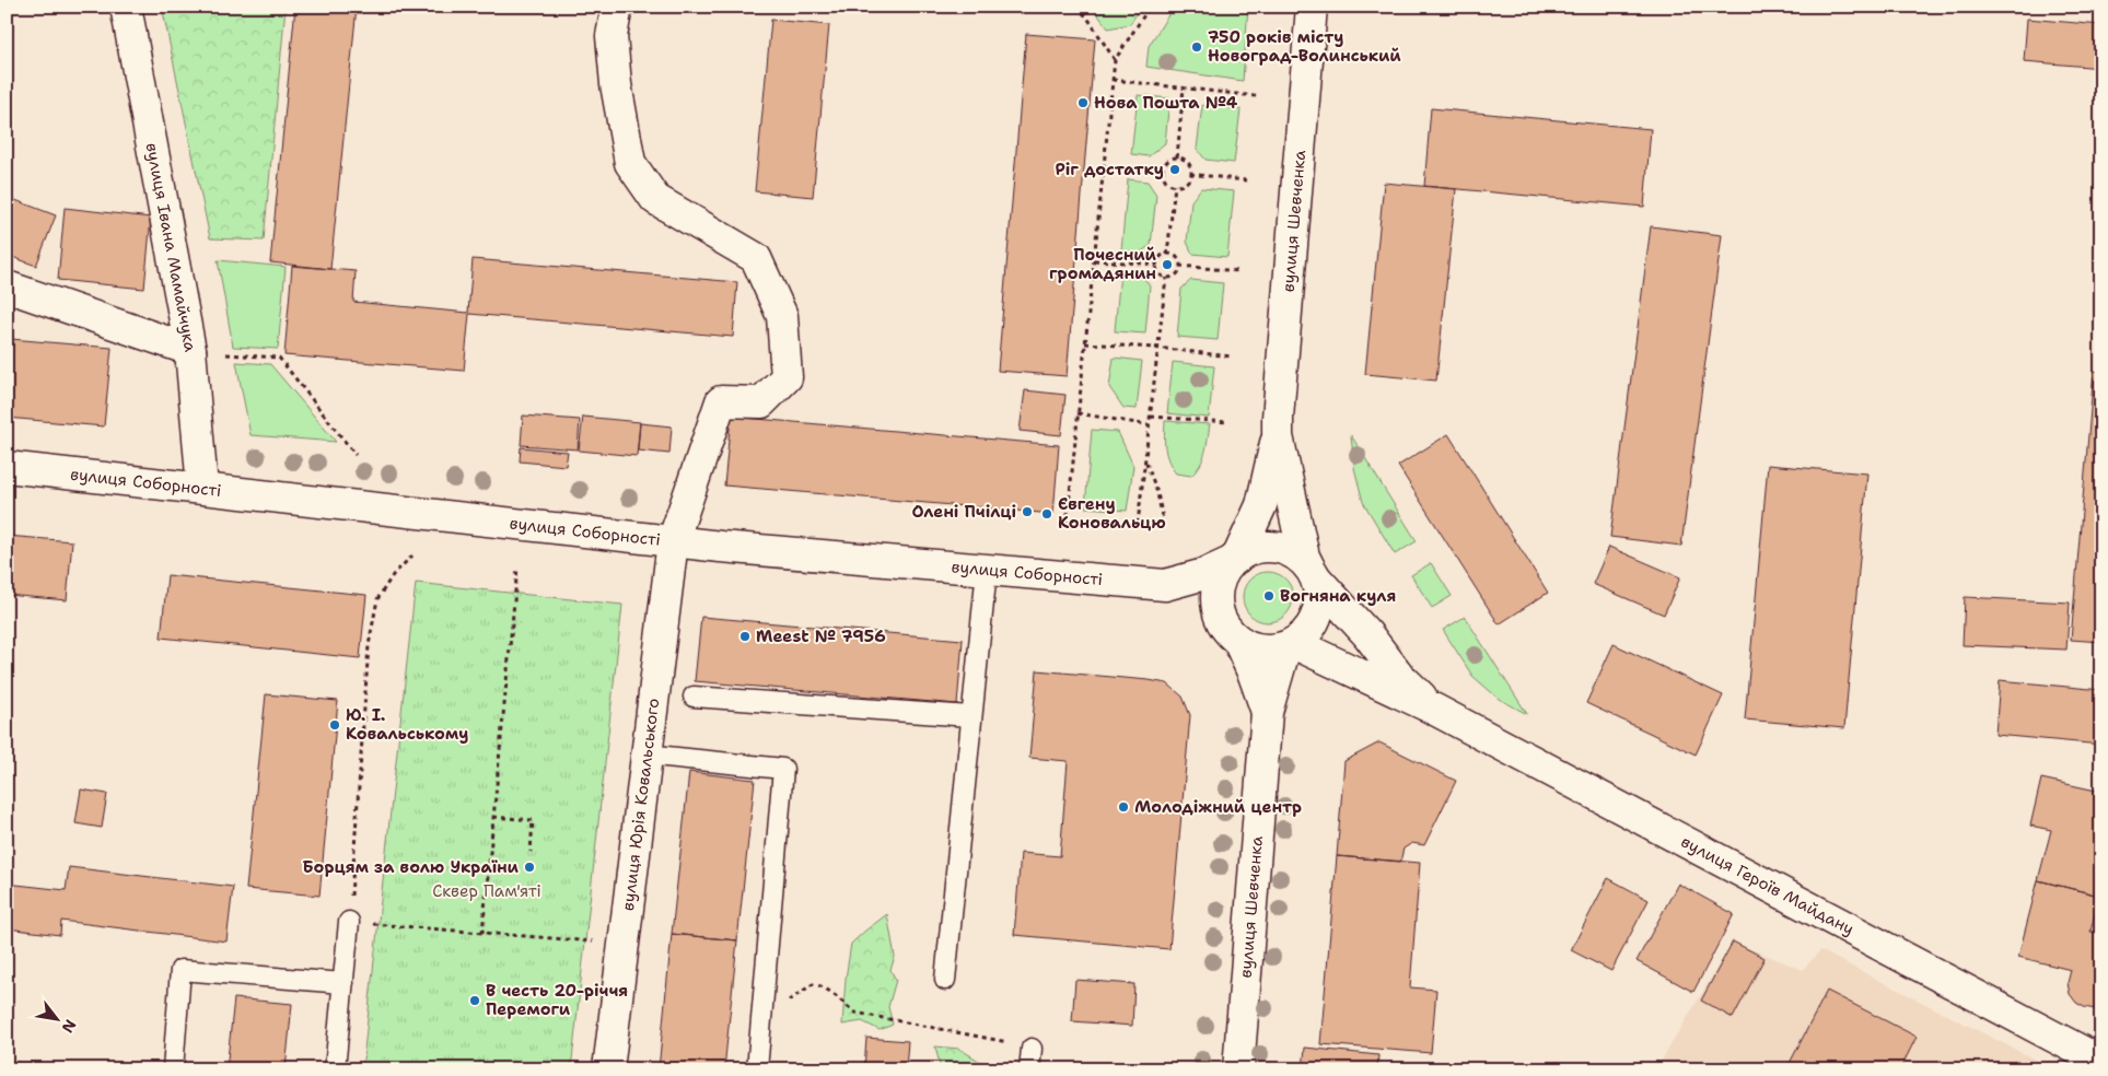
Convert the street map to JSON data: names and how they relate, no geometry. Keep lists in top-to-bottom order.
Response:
{
  "streets": {
    "street": [
      "вулиця Шевченка",
      "вулиця Івана Мамайчука",
      "вулиця Соборності",
      "вулиця Юрія Ковальського",
      "вулиця Героїв Майдану"
    ]
  },
  "crossings": [
    ["вулиця Шевченка", "вулиця Соборності"],
    ["вулиця Шевченка", "вулиця Героїв Майдану"],
    ["вулиця Івана Мамайчука", "вулиця Соборності"],
    ["вулиця Соборності", "вулиця Юрія Ковальського"],
    ["вулиця Соборності", "вулиця Героїв Майдану"]
  ],
  "parks": ["Сквер Пам'яті"],
  "places": [
    "750 років місту Новоград-Волинський",
    "Нова Пошта №4",
    "Ріг достатку",
    "Почесний громадянин",
    "Олені Пчілці",
    "Євгену Коновальцю",
    "Вогняна куля",
    "Meest № 7956",
    "Ю. І. Ковальському",
    "Молодіжний центр",
    "Борцям за волю України",
    "В честь 20-річчя Перемоги"
  ],
  "north": "bottom right"
}
